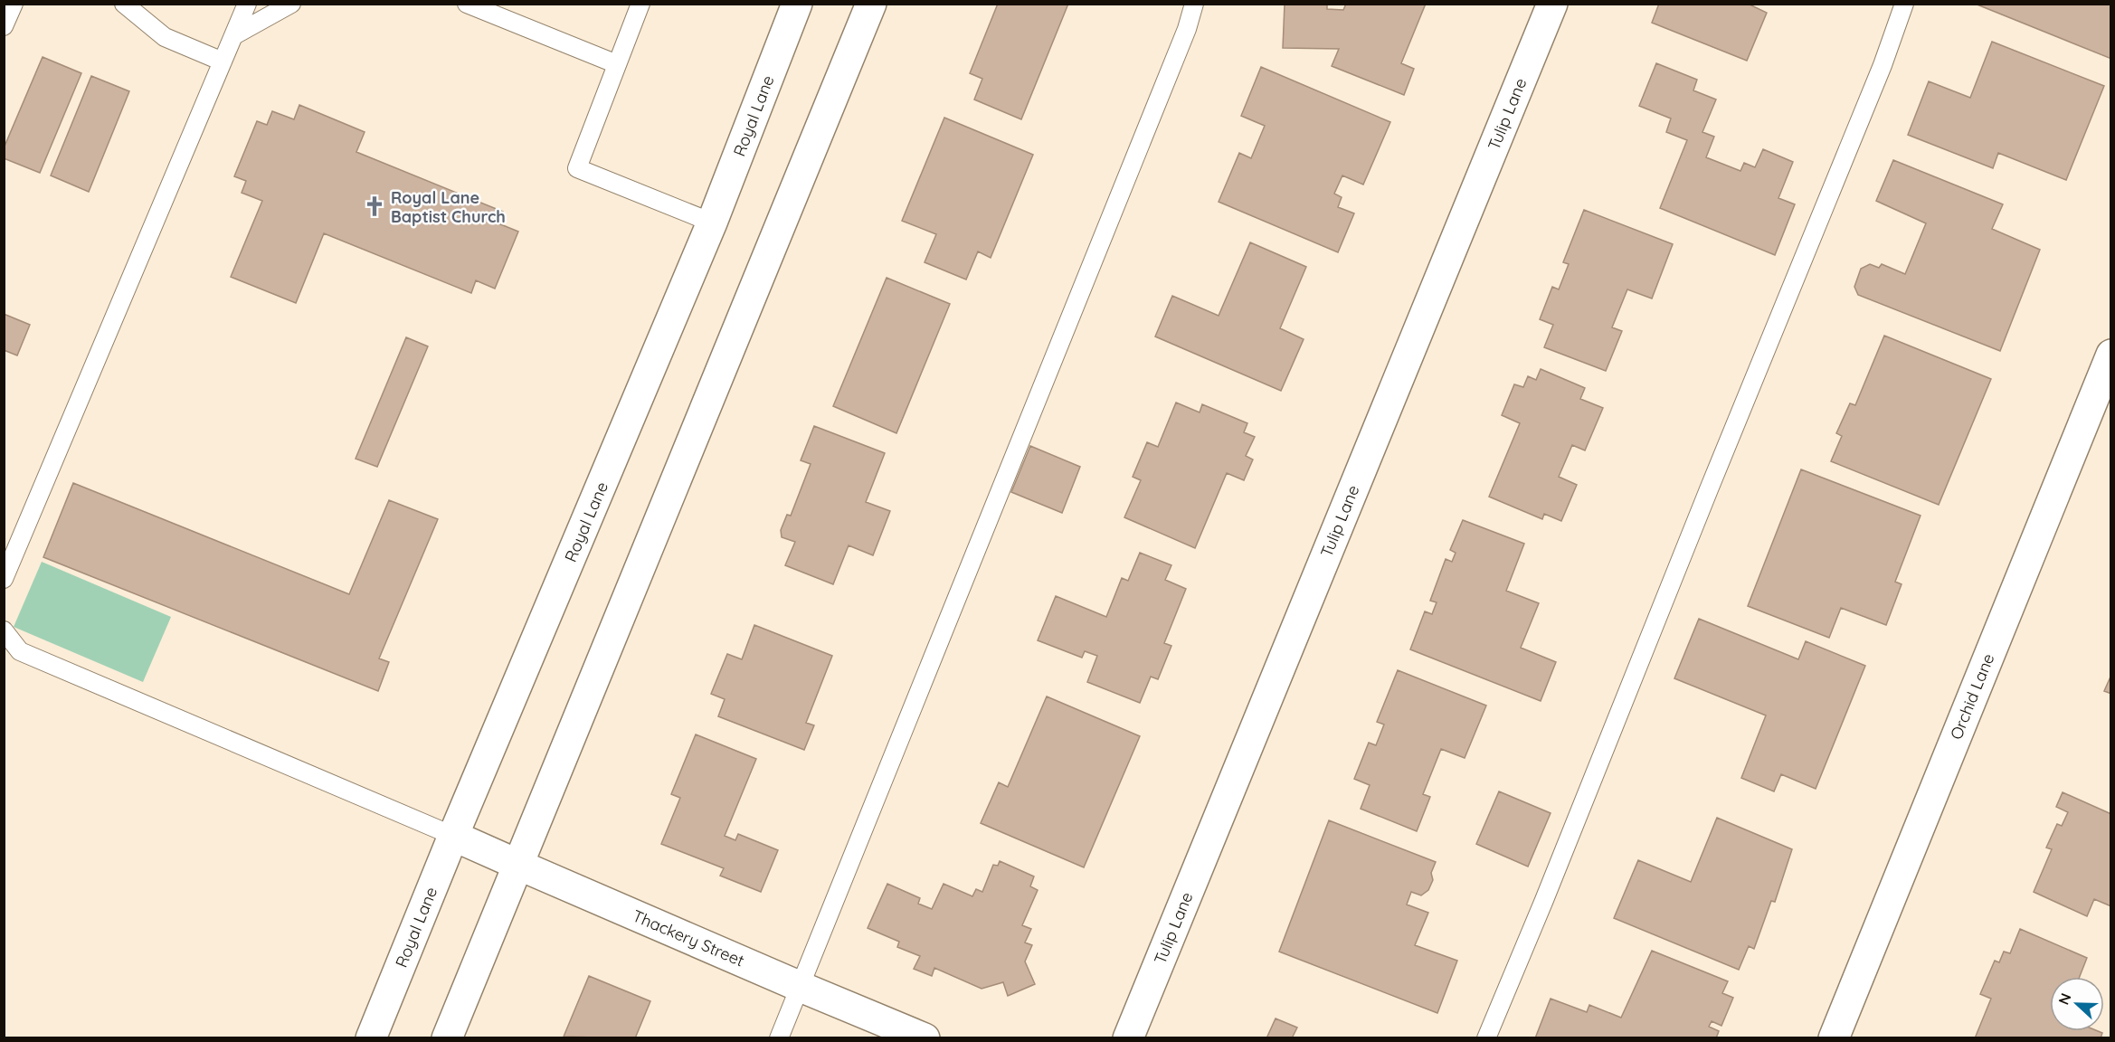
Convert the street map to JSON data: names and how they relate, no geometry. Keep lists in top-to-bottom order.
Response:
{
  "streets": {
    "street": [
      "Tulip Lane",
      "Royal Lane",
      "Orchid Lane",
      "Thackery Street"
    ]
  },
  "crossings": [
    ["Royal Lane", "Thackery Street"]
  ],
  "places": {
    "church": ["Royal Lane Baptist Church"]
  },
  "north": "left"
}
